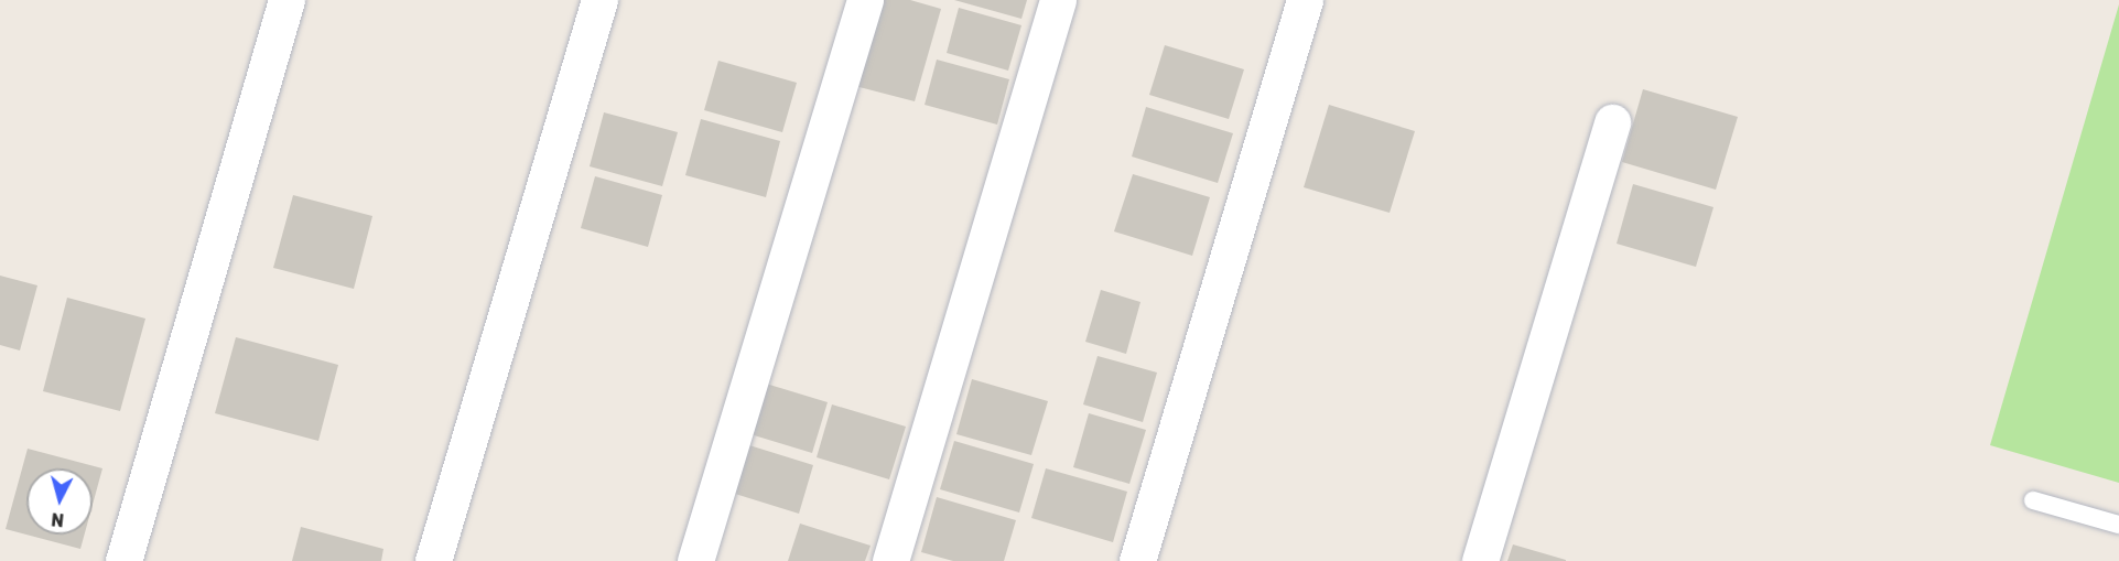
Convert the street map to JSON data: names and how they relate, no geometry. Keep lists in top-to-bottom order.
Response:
{
  "north": "bottom"
}
